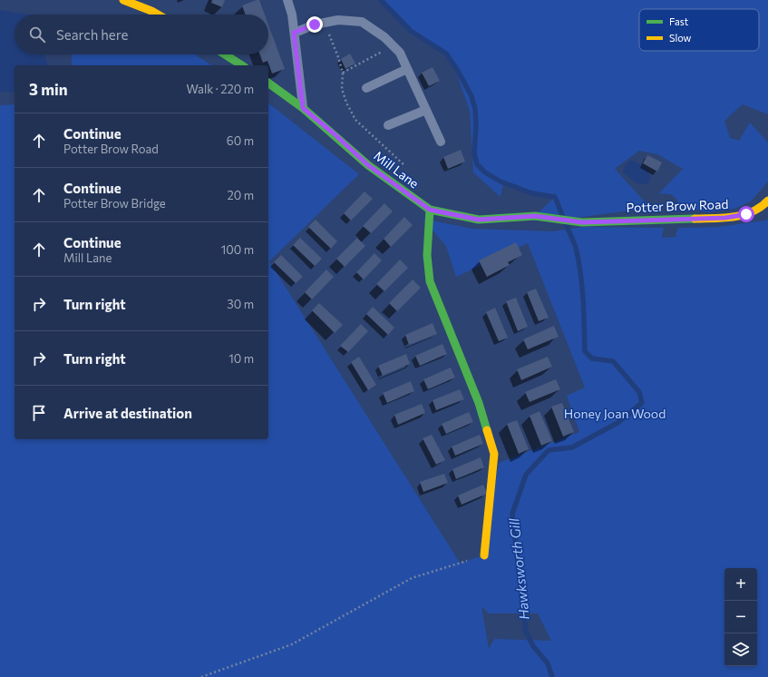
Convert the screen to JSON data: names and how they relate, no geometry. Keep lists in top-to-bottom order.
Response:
{
  "streets": {
    "street": ["Mill Lane", "Potter Brow Road"]
  },
  "crossings": [
    ["Mill Lane", "Potter Brow Road"]
  ],
  "water": ["Hawksworth Gill"],
  "parks": ["Honey Joan Wood"],
  "legend": ["Fast", "Slow"],
  "page": {
    "search": "Search here",
    "heading": ["3 min", "Walk · 220 m"],
    "list": [
      ["Continue", "Potter Brow Road", "60 m"],
      ["Continue", "Potter Brow Bridge", "20 m"],
      ["Continue", "Mill Lane", "100 m"],
      ["Turn right", "30 m"],
      ["Turn right", "10 m"],
      "Arrive at destination"
    ],
    "map_buttons": ["+", "−"]
  }
}
